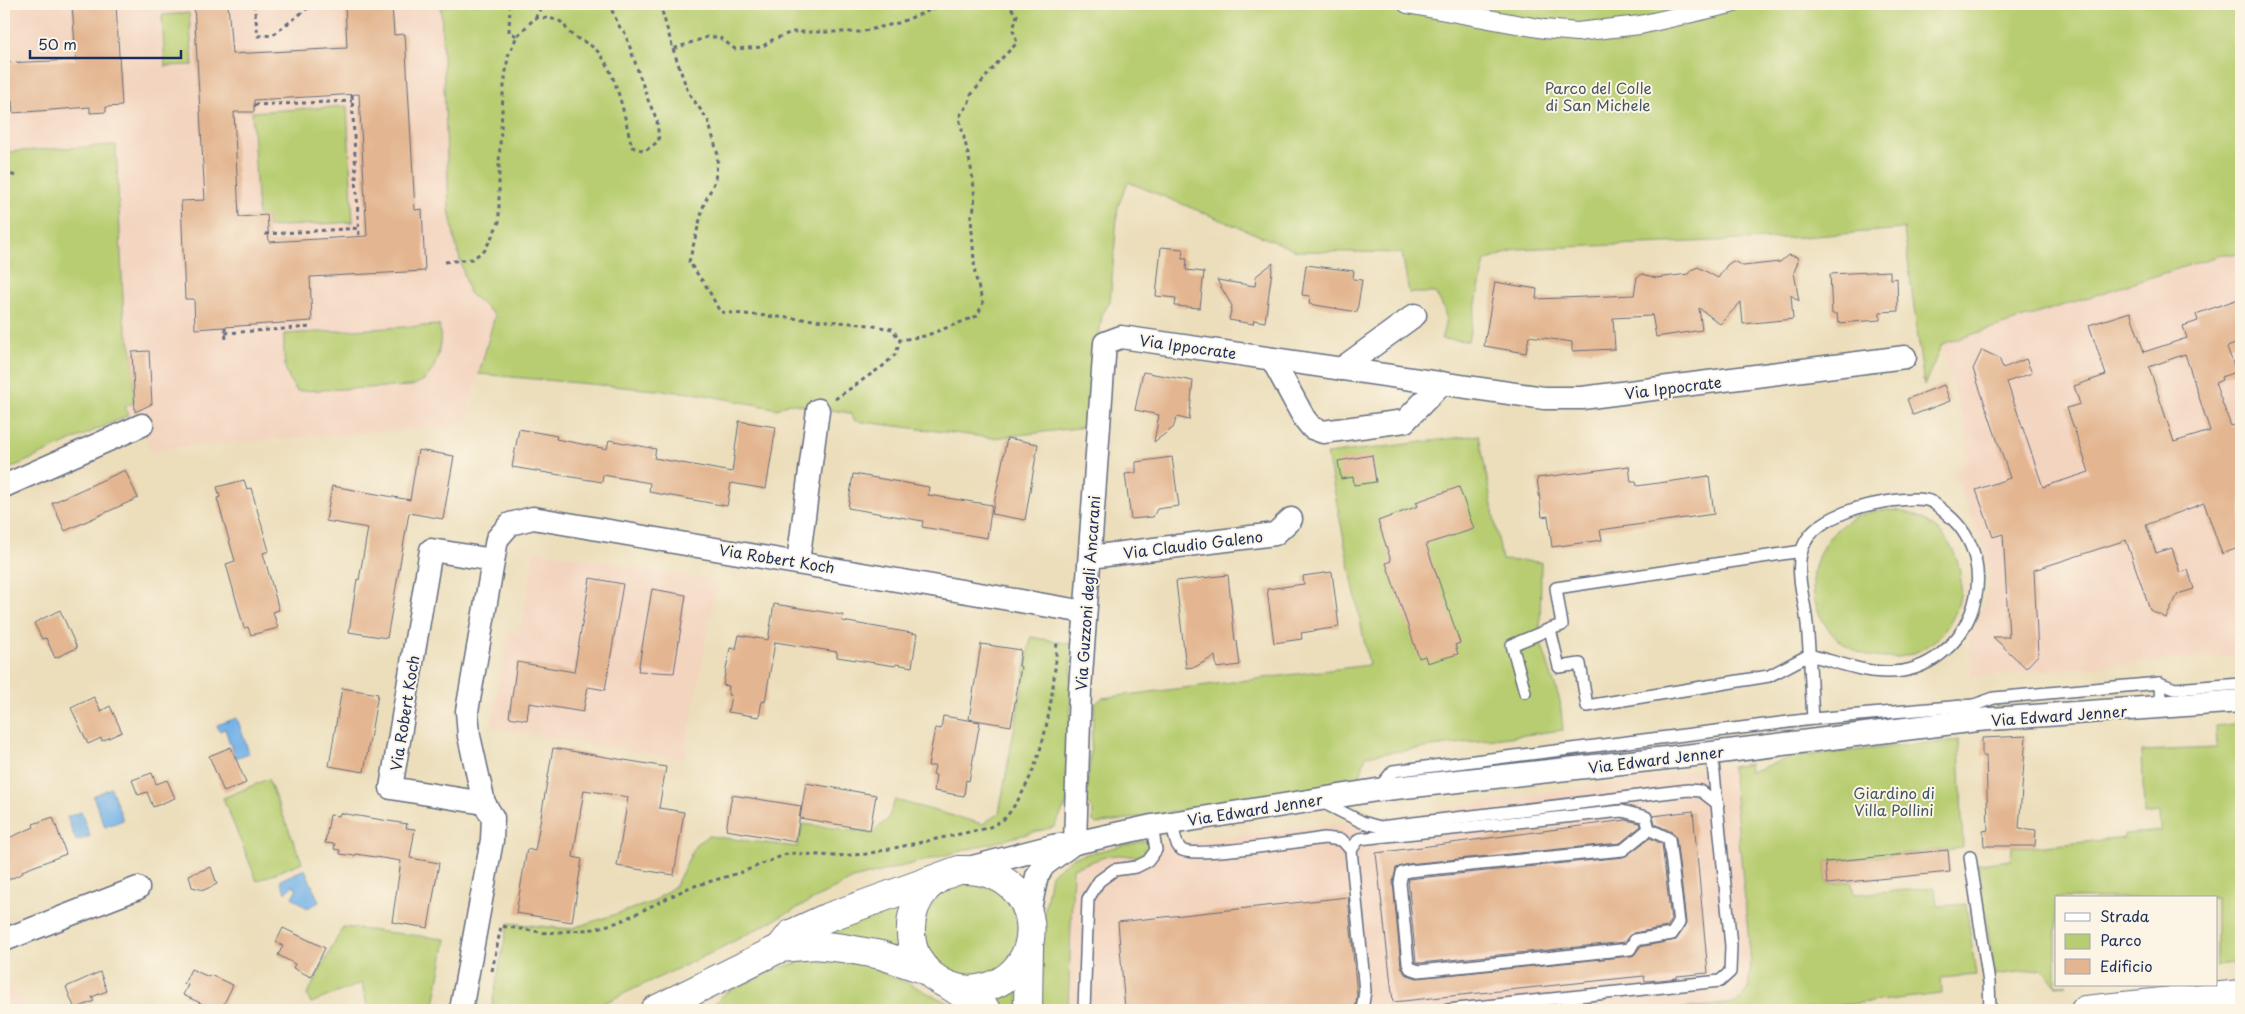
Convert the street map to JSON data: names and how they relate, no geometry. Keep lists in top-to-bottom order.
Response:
{
  "streets": {
    "main road": ["Via Edward Jenner"],
    "street": [
      "Via Ippocrate",
      "Via Claudio Galeno",
      "Via Robert Koch",
      "Via Guzzoni degli Ancarani"
    ]
  },
  "crossings": [
    ["Via Ippocrate", "Via Guzzoni degli Ancarani"],
    ["Via Claudio Galeno", "Via Guzzoni degli Ancarani"],
    ["Via Robert Koch", "Via Guzzoni degli Ancarani"],
    ["Via Guzzoni degli Ancarani", "Via Edward Jenner"]
  ],
  "parks": ["Parco del Colle di San Michele", "Giardino di Villa Pollini"],
  "legend": ["Strada", "Parco", "Edificio"],
  "scale_bar": "50 m"
}
